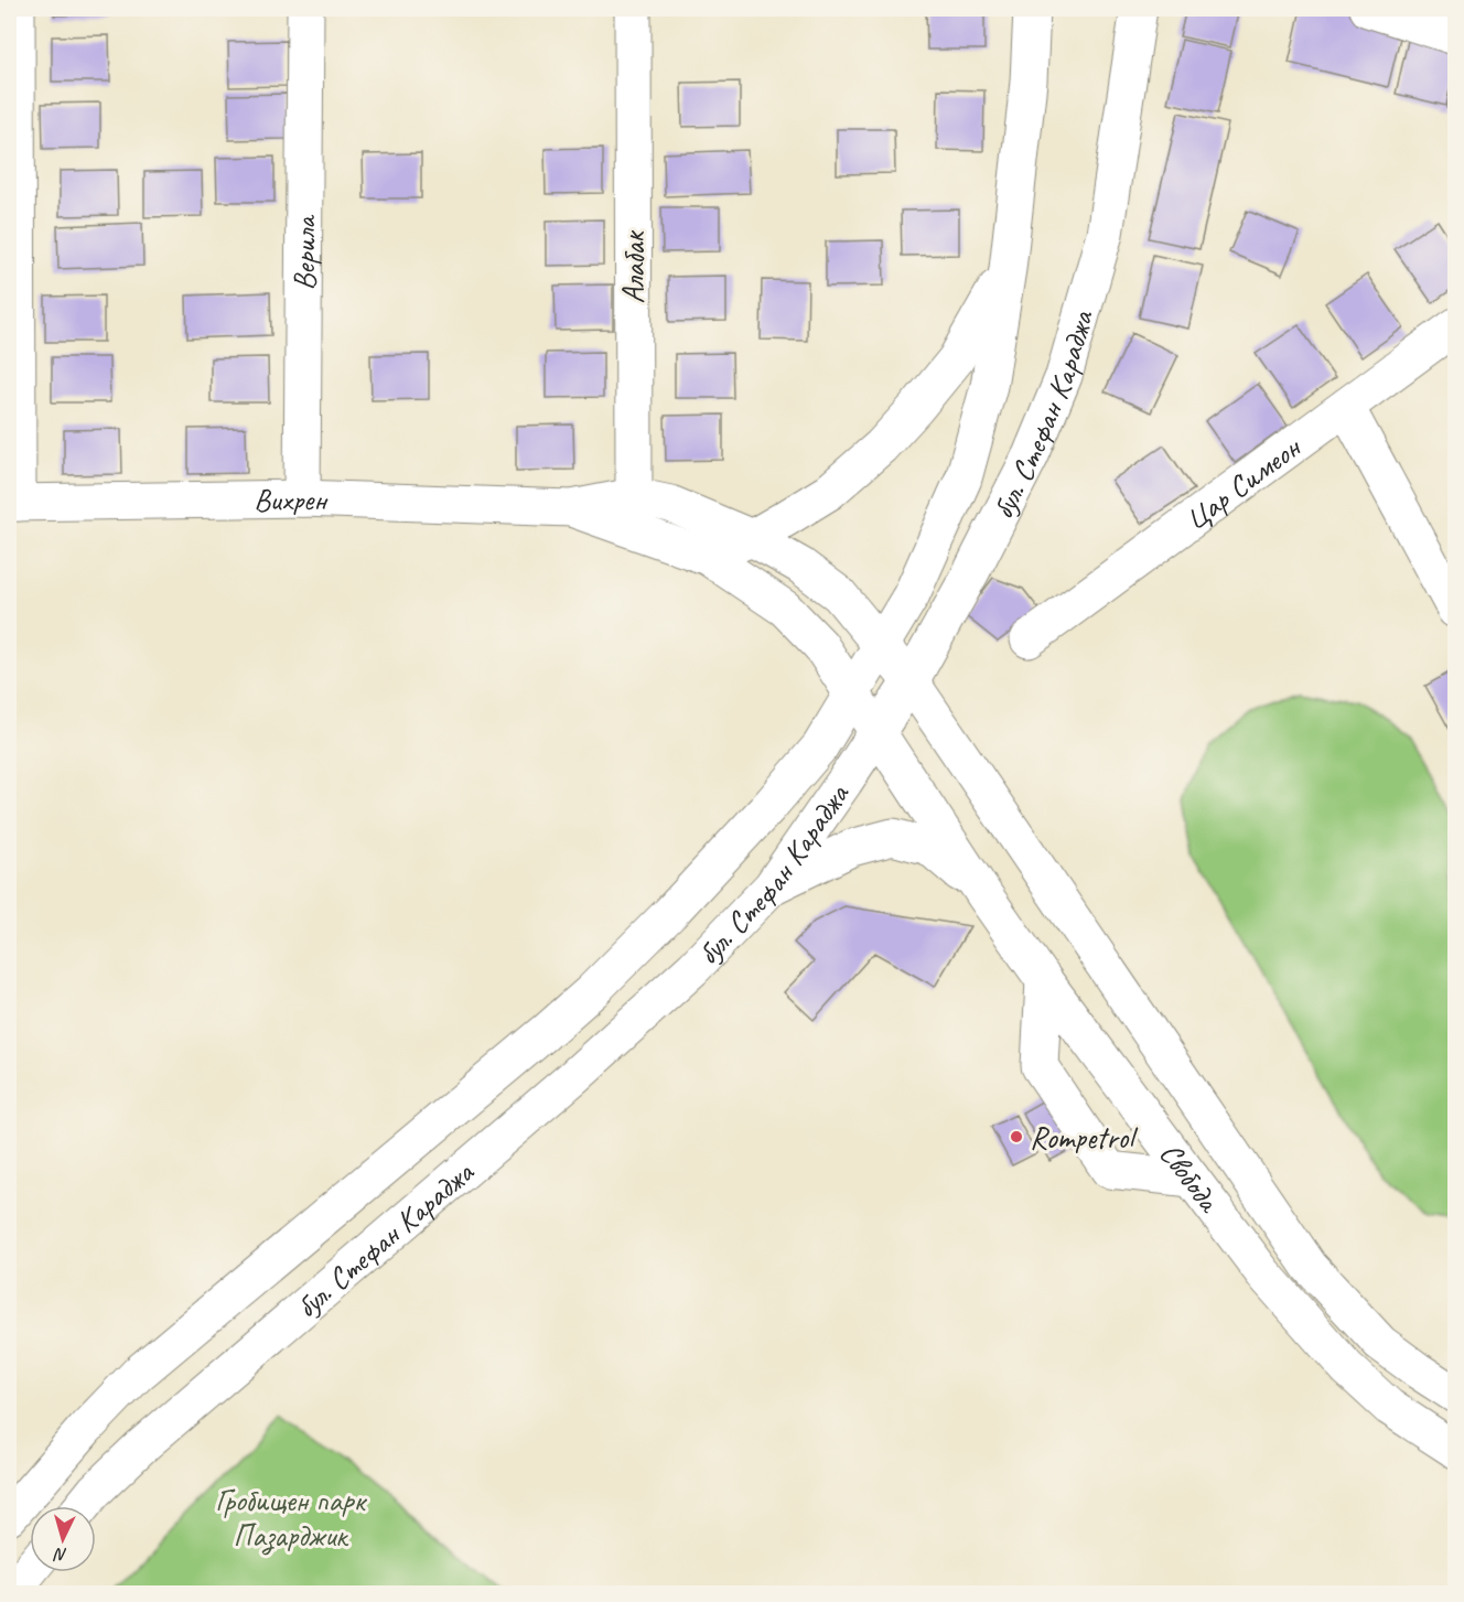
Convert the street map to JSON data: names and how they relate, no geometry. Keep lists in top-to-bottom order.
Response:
{
  "streets": {
    "street": [
      "Верила",
      "Алабак",
      "бул. Стефан Караджа",
      "Цар Симеон",
      "Вихрен",
      "Свобода"
    ]
  },
  "crossings": [
    ["Верила", "Вихрен"],
    ["Алабак", "Вихрен"],
    ["Алабак", "Свобода"],
    ["бул. Стефан Караджа", "Свобода"],
    ["Вихрен", "Свобода"]
  ],
  "parks": ["Гробищен парк Пазарджик"],
  "places": ["Rompetrol"],
  "north": "bottom"
}
